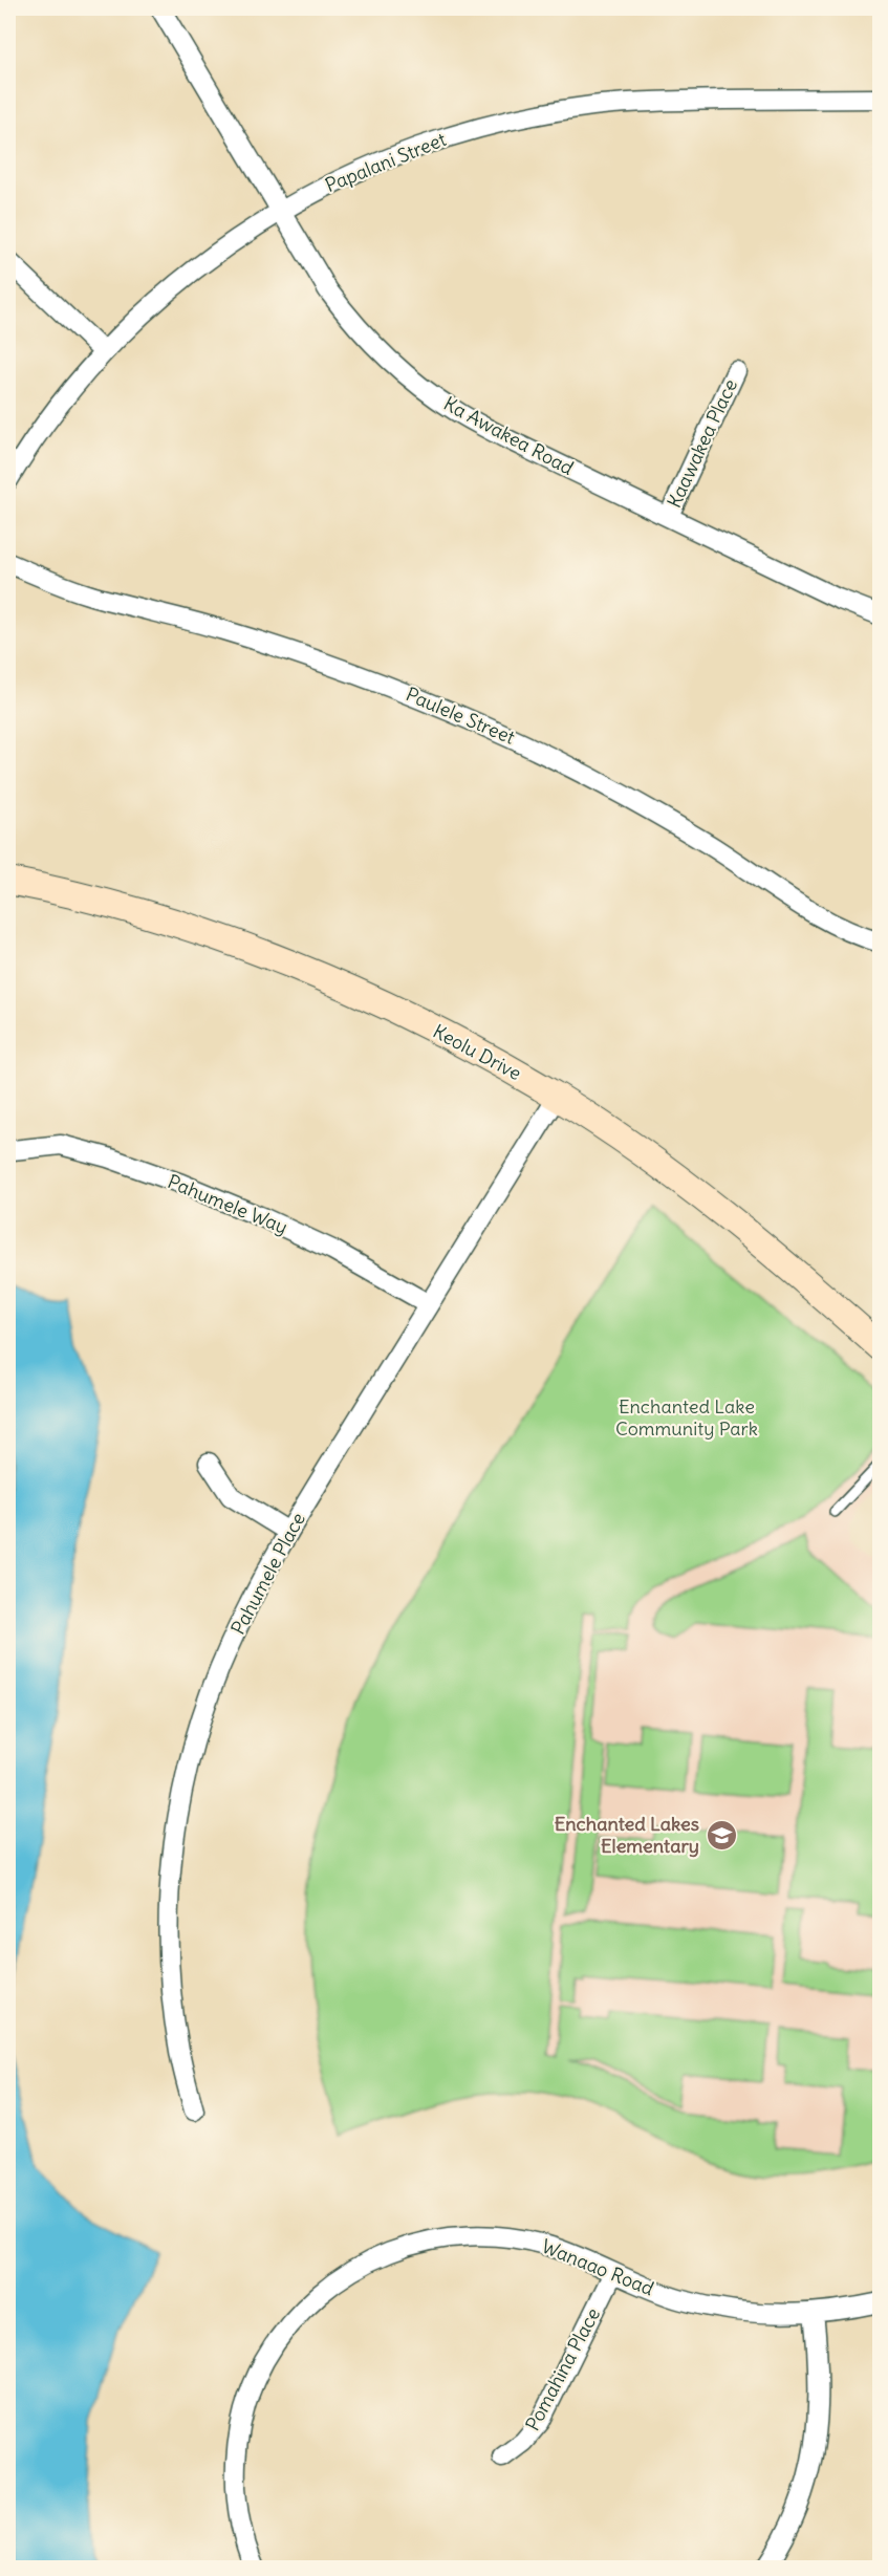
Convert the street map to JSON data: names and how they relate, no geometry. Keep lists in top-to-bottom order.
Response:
{
  "streets": {
    "main road": ["Keolu Drive"],
    "street": [
      "Papalani Street",
      "Ka Awakea Road",
      "Kaawakea Place",
      "Paulele Street",
      "Pahumele Way",
      "Pahumele Place",
      "Wanaao Road",
      "Pomahina Place"
    ]
  },
  "crossings": [
    ["Papalani Street", "Ka Awakea Road"],
    ["Ka Awakea Road", "Kaawakea Place"],
    ["Keolu Drive", "Pahumele Place"],
    ["Pahumele Way", "Pahumele Place"],
    ["Wanaao Road", "Pomahina Place"]
  ],
  "parks": ["Enchanted Lake Community Park"],
  "places": {
    "school or university": ["Enchanted Lakes Elementary"]
  }
}
